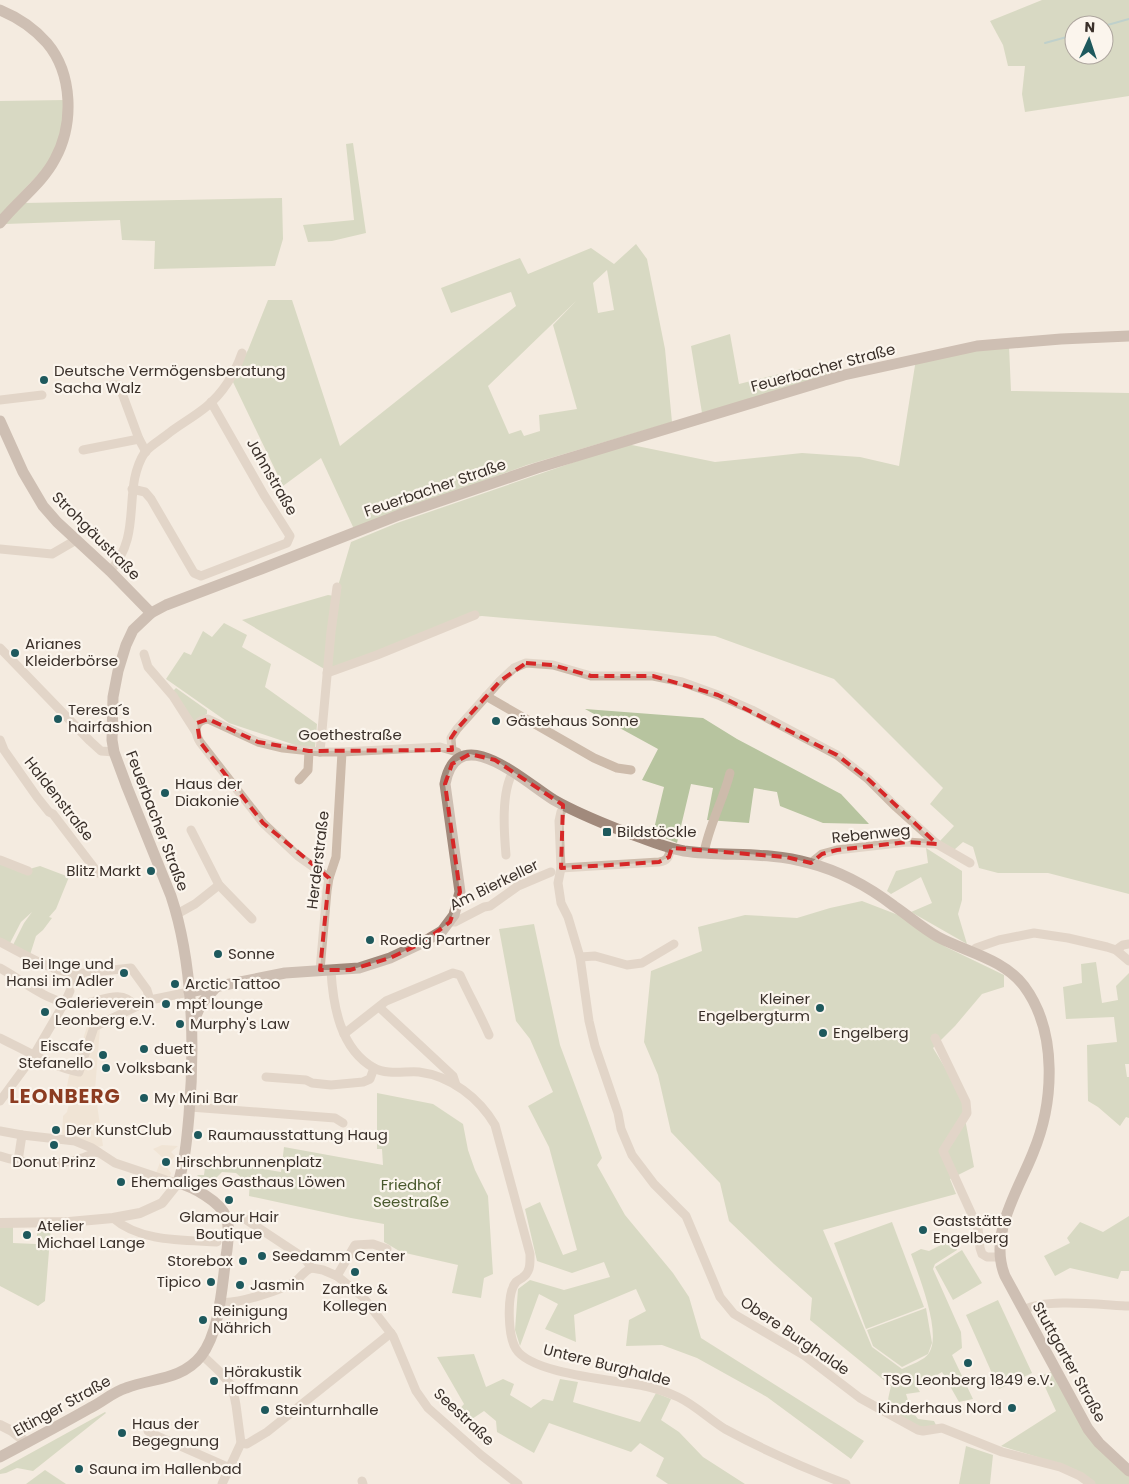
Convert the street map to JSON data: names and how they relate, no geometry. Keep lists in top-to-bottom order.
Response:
{
  "streets": {
    "main road": [
      "Feuerbacher Straße",
      "Strohgäustraße",
      "Stuttgarter Straße",
      "Eltinger Straße"
    ],
    "street": [
      "Jahnstraße",
      "Goethestraße",
      "Haldenstraße",
      "Rebenweg",
      "Herderstraße",
      "Am Bierkeller",
      "Obere Burghalde",
      "Untere Burghalde",
      "Seestraße"
    ]
  },
  "crossings": [
    ["Feuerbacher Straße", "Strohgäustraße"],
    ["Goethestraße", "Herderstraße"],
    ["Goethestraße", "Stuttgarter Straße"],
    ["Rebenweg", "Stuttgarter Straße"],
    ["Am Bierkeller", "Obere Burghalde"],
    ["Am Bierkeller", "Stuttgarter Straße"],
    ["Obere Burghalde", "Stuttgarter Straße"],
    ["Eltinger Straße", "Seestraße"]
  ],
  "districts": ["LEONBERG"],
  "parks": ["Friedhof Seestraße"],
  "places": {
    "other": [
      "Deutsche Vermögensberatung Sacha Walz",
      "Arianes Kleiderbörse",
      "Teresa´s hairfashion",
      "Gästehaus Sonne",
      "Haus der Diakonie",
      "Blitz Markt",
      "Roedig Partner",
      "Sonne",
      "Bei Inge und Hansi im Adler",
      "Arctic Tattoo",
      "mpt lounge",
      "Kleiner Engelbergturm",
      "Galerieverein Leonberg e.V.",
      "Murphy's Law",
      "Engelberg",
      "duett",
      "Eiscafe Stefanello",
      "Volksbank",
      "My Mini Bar",
      "Der KunstClub",
      "Raumausstattung Haug",
      "Donut Prinz",
      "Hirschbrunnenplatz",
      "Ehemaliges Gasthaus Löwen",
      "Glamour Hair Boutique",
      "Gaststätte Engelberg",
      "Atelier Michael Lange",
      "Seedamm Center",
      "Storebox",
      "Zantke & Kollegen",
      "Tipico",
      "Jasmin",
      "Reinigung Nährich",
      "TSG Leonberg 1849 e.V.",
      "Hörakustik Hoffmann",
      "Kinderhaus Nord",
      "Steinturnhalle",
      "Haus der Begegnung",
      "Sauna im Hallenbad"
    ],
    "transit": ["Bildstöckle"]
  },
  "north": "top"
}
